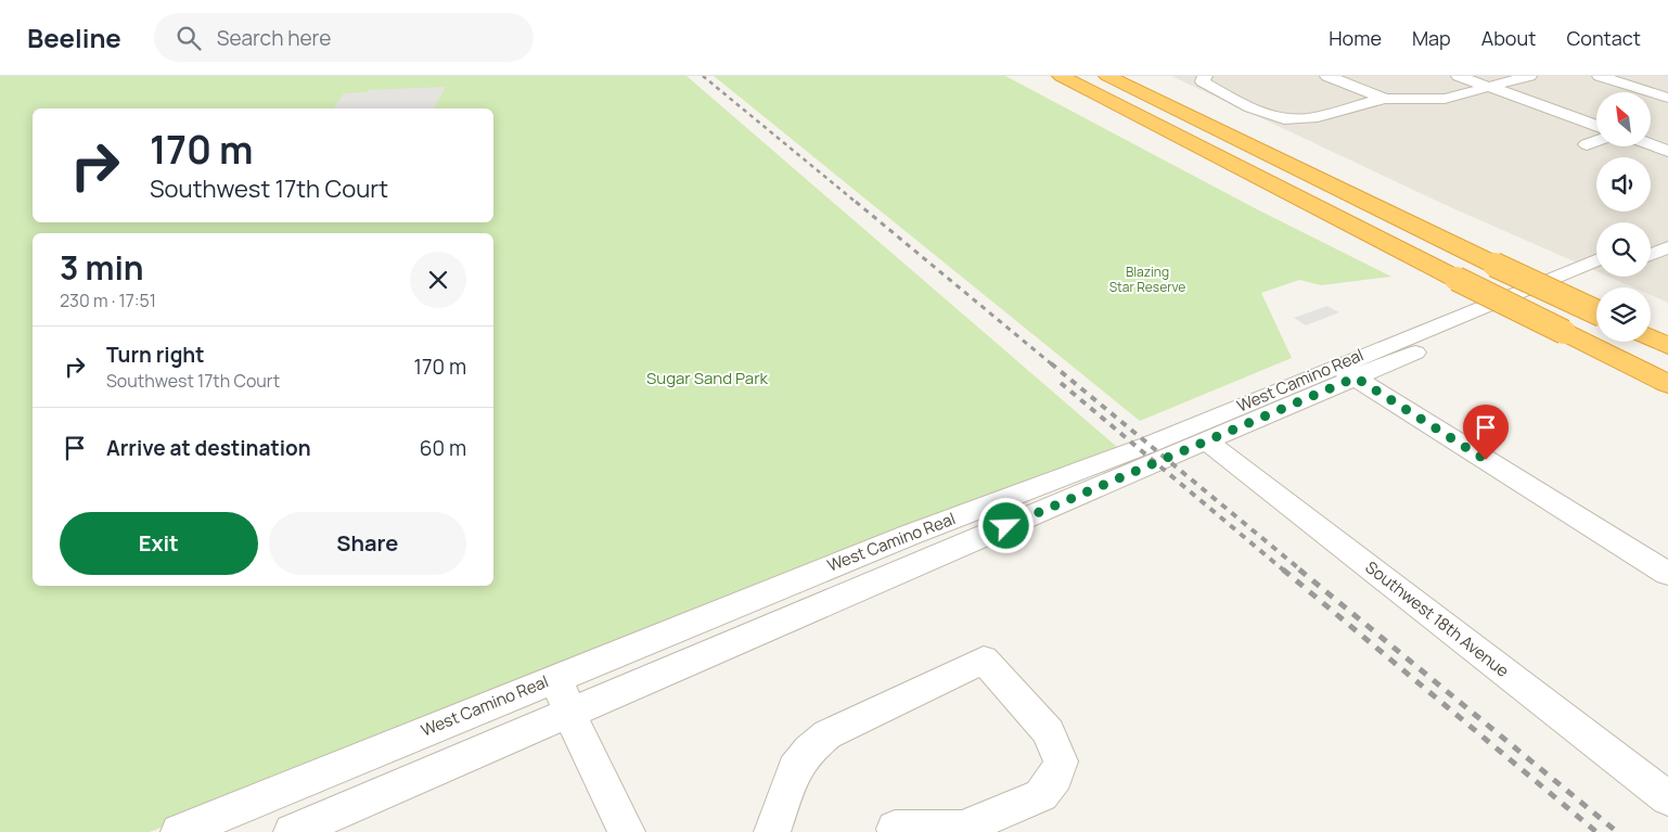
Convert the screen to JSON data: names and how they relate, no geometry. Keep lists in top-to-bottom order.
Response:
{
  "streets": {
    "street": ["West Camino Real", "Southwest 18th Avenue"]
  },
  "crossings": [
    ["West Camino Real", "Southwest 18th Avenue"]
  ],
  "parks": ["Blazing Star Reserve", "Sugar Sand Park"],
  "north": "top left",
  "page": {
    "header": "Beeline",
    "search": "Search here",
    "nav": [
      "Home",
      "Map",
      "About",
      "Contact"
    ],
    "turn": ["170 m", "Southwest 17th Court"],
    "heading": ["3 min", "230 m · 17:51"],
    "list": [
      {
        "name": "Turn right",
        "note": "Southwest 17th Court",
        "value": "170 m"
      },
      {
        "name": "Arrive at destination",
        "value": "60 m"
      }
    ],
    "buttons": ["Exit", "Share"]
  }
}
